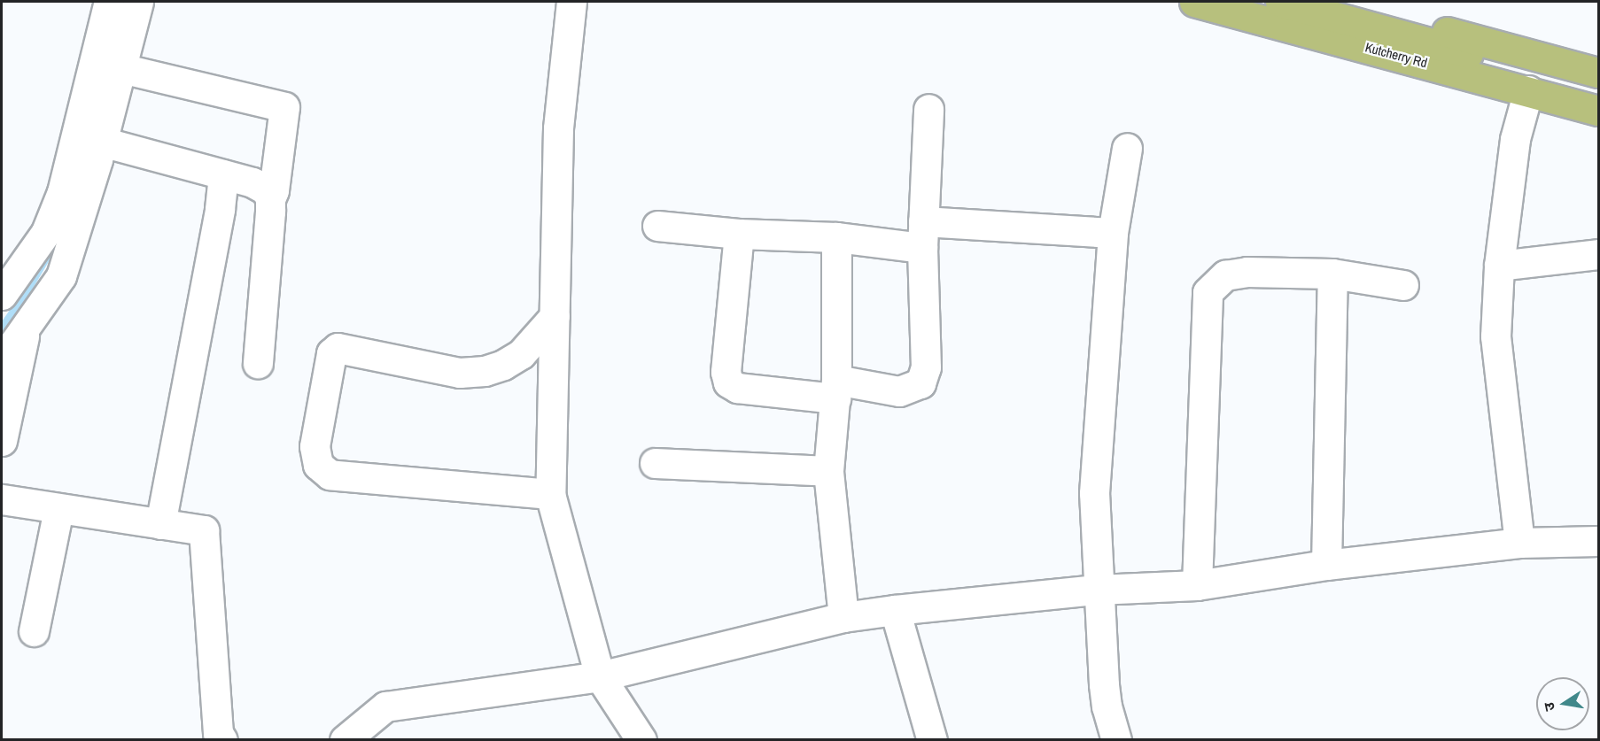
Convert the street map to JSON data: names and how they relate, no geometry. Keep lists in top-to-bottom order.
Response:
{
  "streets": {
    "highway": ["Kutcherry Rd"]
  },
  "north": "left"
}
